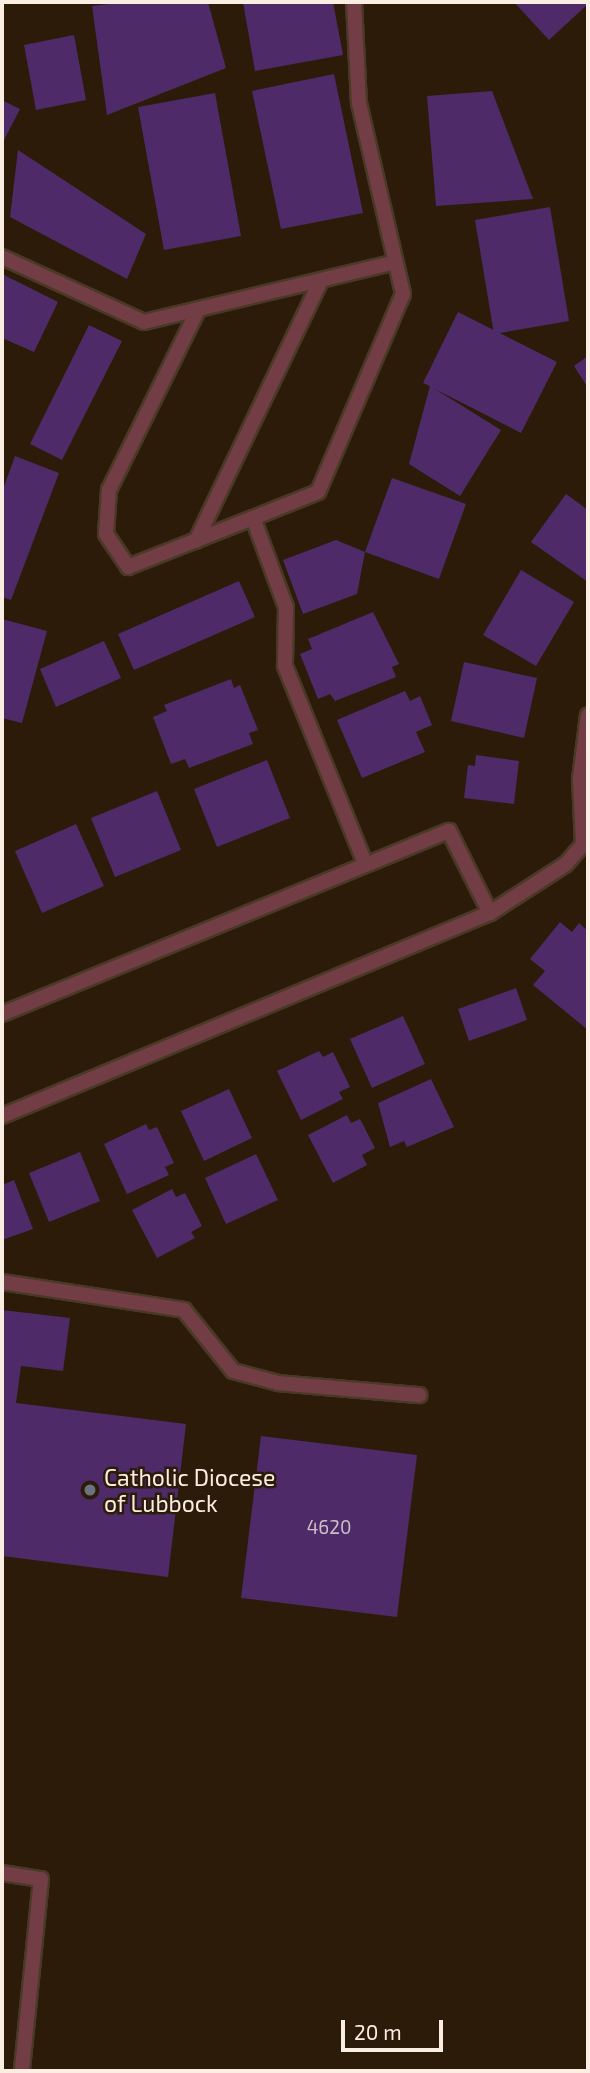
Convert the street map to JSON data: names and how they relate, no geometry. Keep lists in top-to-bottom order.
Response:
{
  "places": ["Catholic Diocese of Lubbock"],
  "house_numbers": ["4620"],
  "scale_bar": "20 m"
}
